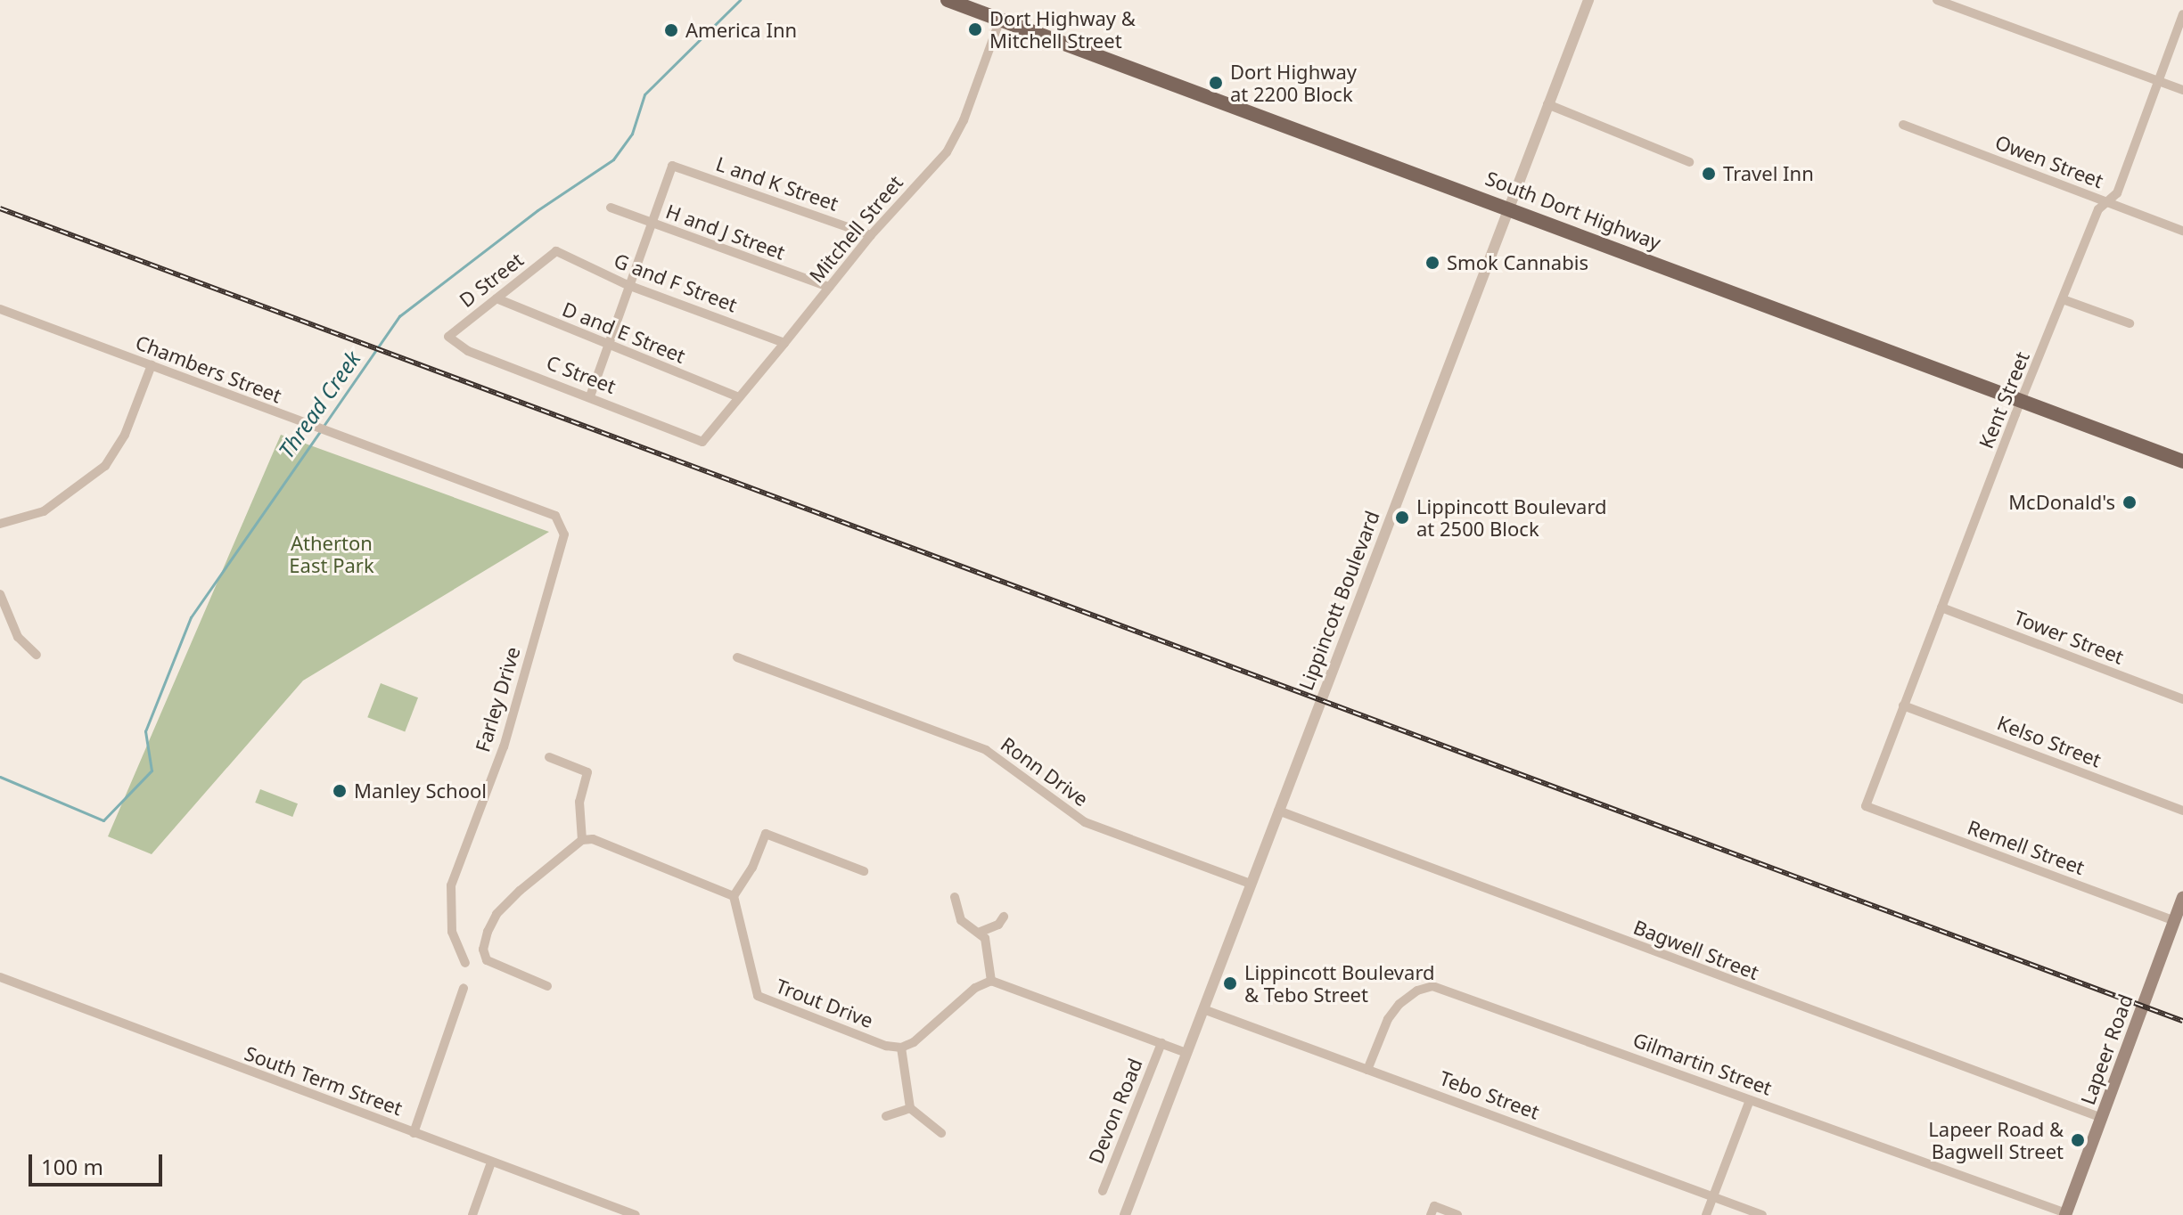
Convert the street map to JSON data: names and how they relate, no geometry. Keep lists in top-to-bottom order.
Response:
{
  "streets": {
    "main road": ["South Dort Highway", "Lapeer Road"],
    "street": [
      "Owen Street",
      "L and K Street",
      "Mitchell Street",
      "H and J Street",
      "D Street",
      "G and F Street",
      "D and E Street",
      "Chambers Street",
      "C Street",
      "Kent Street",
      "Lippincott Boulevard",
      "Tower Street",
      "Farley Drive",
      "Kelso Street",
      "Ronn Drive",
      "Remell Street",
      "Bagwell Street",
      "Trout Drive",
      "Gilmartin Street",
      "South Term Street",
      "Tebo Street",
      "Devon Road"
    ]
  },
  "crossings": [
    ["Owen Street", "Kent Street"],
    ["L and K Street", "Mitchell Street"],
    ["L and K Street", "H and J Street"],
    ["South Dort Highway", "Mitchell Street"],
    ["South Dort Highway", "Kent Street"],
    ["South Dort Highway", "Lippincott Boulevard"],
    ["Mitchell Street", "H and J Street"],
    ["Mitchell Street", "G and F Street"],
    ["Mitchell Street", "D and E Street"],
    ["Mitchell Street", "C Street"],
    ["D Street", "G and F Street"],
    ["D Street", "D and E Street"],
    ["D Street", "C Street"],
    ["Chambers Street", "Farley Drive"],
    ["Kent Street", "Tower Street"],
    ["Kent Street", "Kelso Street"],
    ["Kent Street", "Remell Street"],
    ["Lippincott Boulevard", "Ronn Drive"],
    ["Lippincott Boulevard", "Bagwell Street"],
    ["Lippincott Boulevard", "Tebo Street"],
    ["Remell Street", "Lapeer Road"],
    ["Bagwell Street", "Lapeer Road"],
    ["Lapeer Road", "Gilmartin Street"],
    ["Gilmartin Street", "Tebo Street"]
  ],
  "water": ["Thread Creek"],
  "parks": ["Atherton East Park"],
  "places": [
    "Dort Highway & Mitchell Street",
    "America Inn",
    "Dort Highway at 2200 Block",
    "Travel Inn",
    "Smok Cannabis",
    "McDonald's",
    "Lippincott Boulevard at 2500 Block",
    "Manley School",
    "Lippincott Boulevard & Tebo Street",
    "Lapeer Road & Bagwell Street"
  ],
  "scale_bar": "100 m"
}
